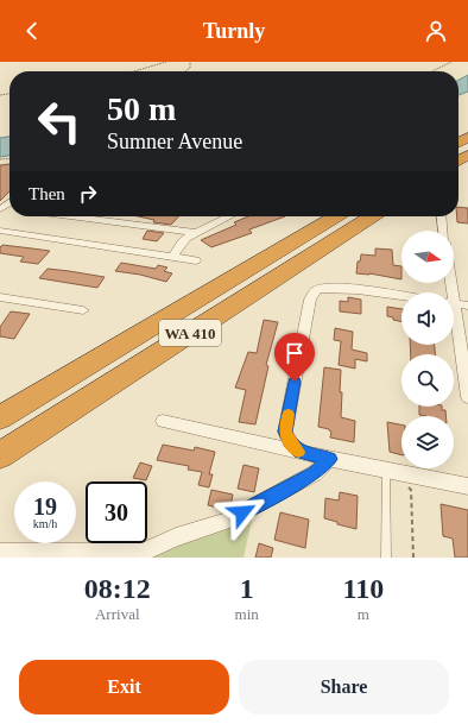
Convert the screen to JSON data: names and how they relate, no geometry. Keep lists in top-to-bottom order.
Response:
{
  "streets": {
    "highway": ["WA 410"]
  },
  "north": "right",
  "page": {
    "header": "Turnly",
    "turn": ["50 m", "Sumner Avenue"],
    "then": "Then",
    "speed": "19 km/h",
    "limit": "30",
    "eta": [
      "08:12",
      "Arrival",
      "1",
      "min",
      "110",
      "m"
    ],
    "buttons": ["Exit", "Share"]
  }
}
